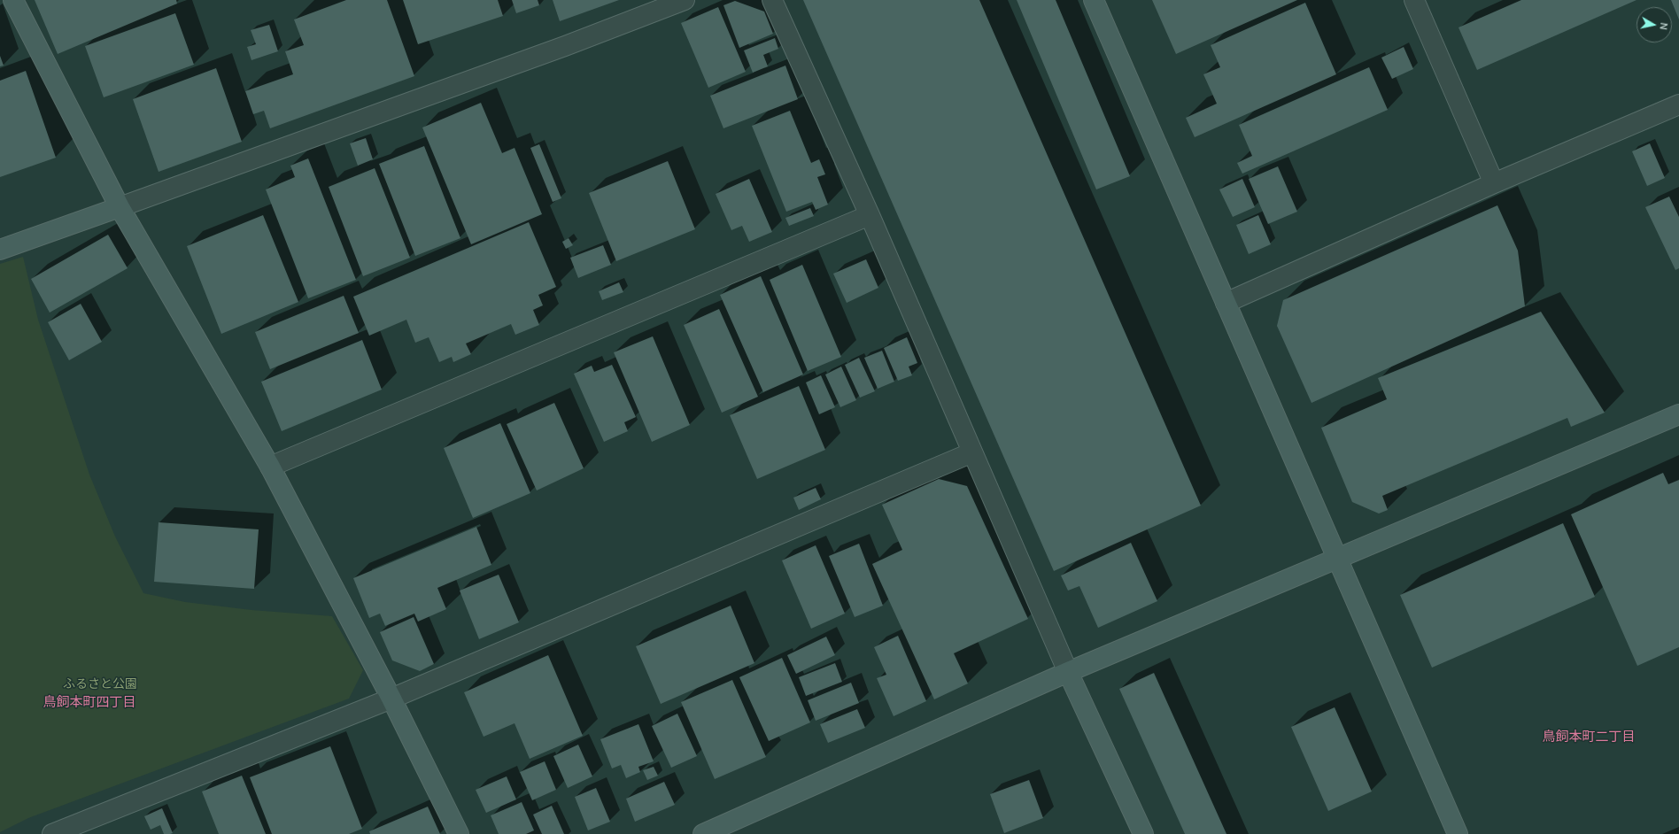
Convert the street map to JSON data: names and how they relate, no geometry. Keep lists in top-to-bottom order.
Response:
{
  "districts": ["鳥飼本町四丁目", "鳥飼本町二丁目"],
  "parks": ["ふるさと公園"],
  "north": "right"
}
